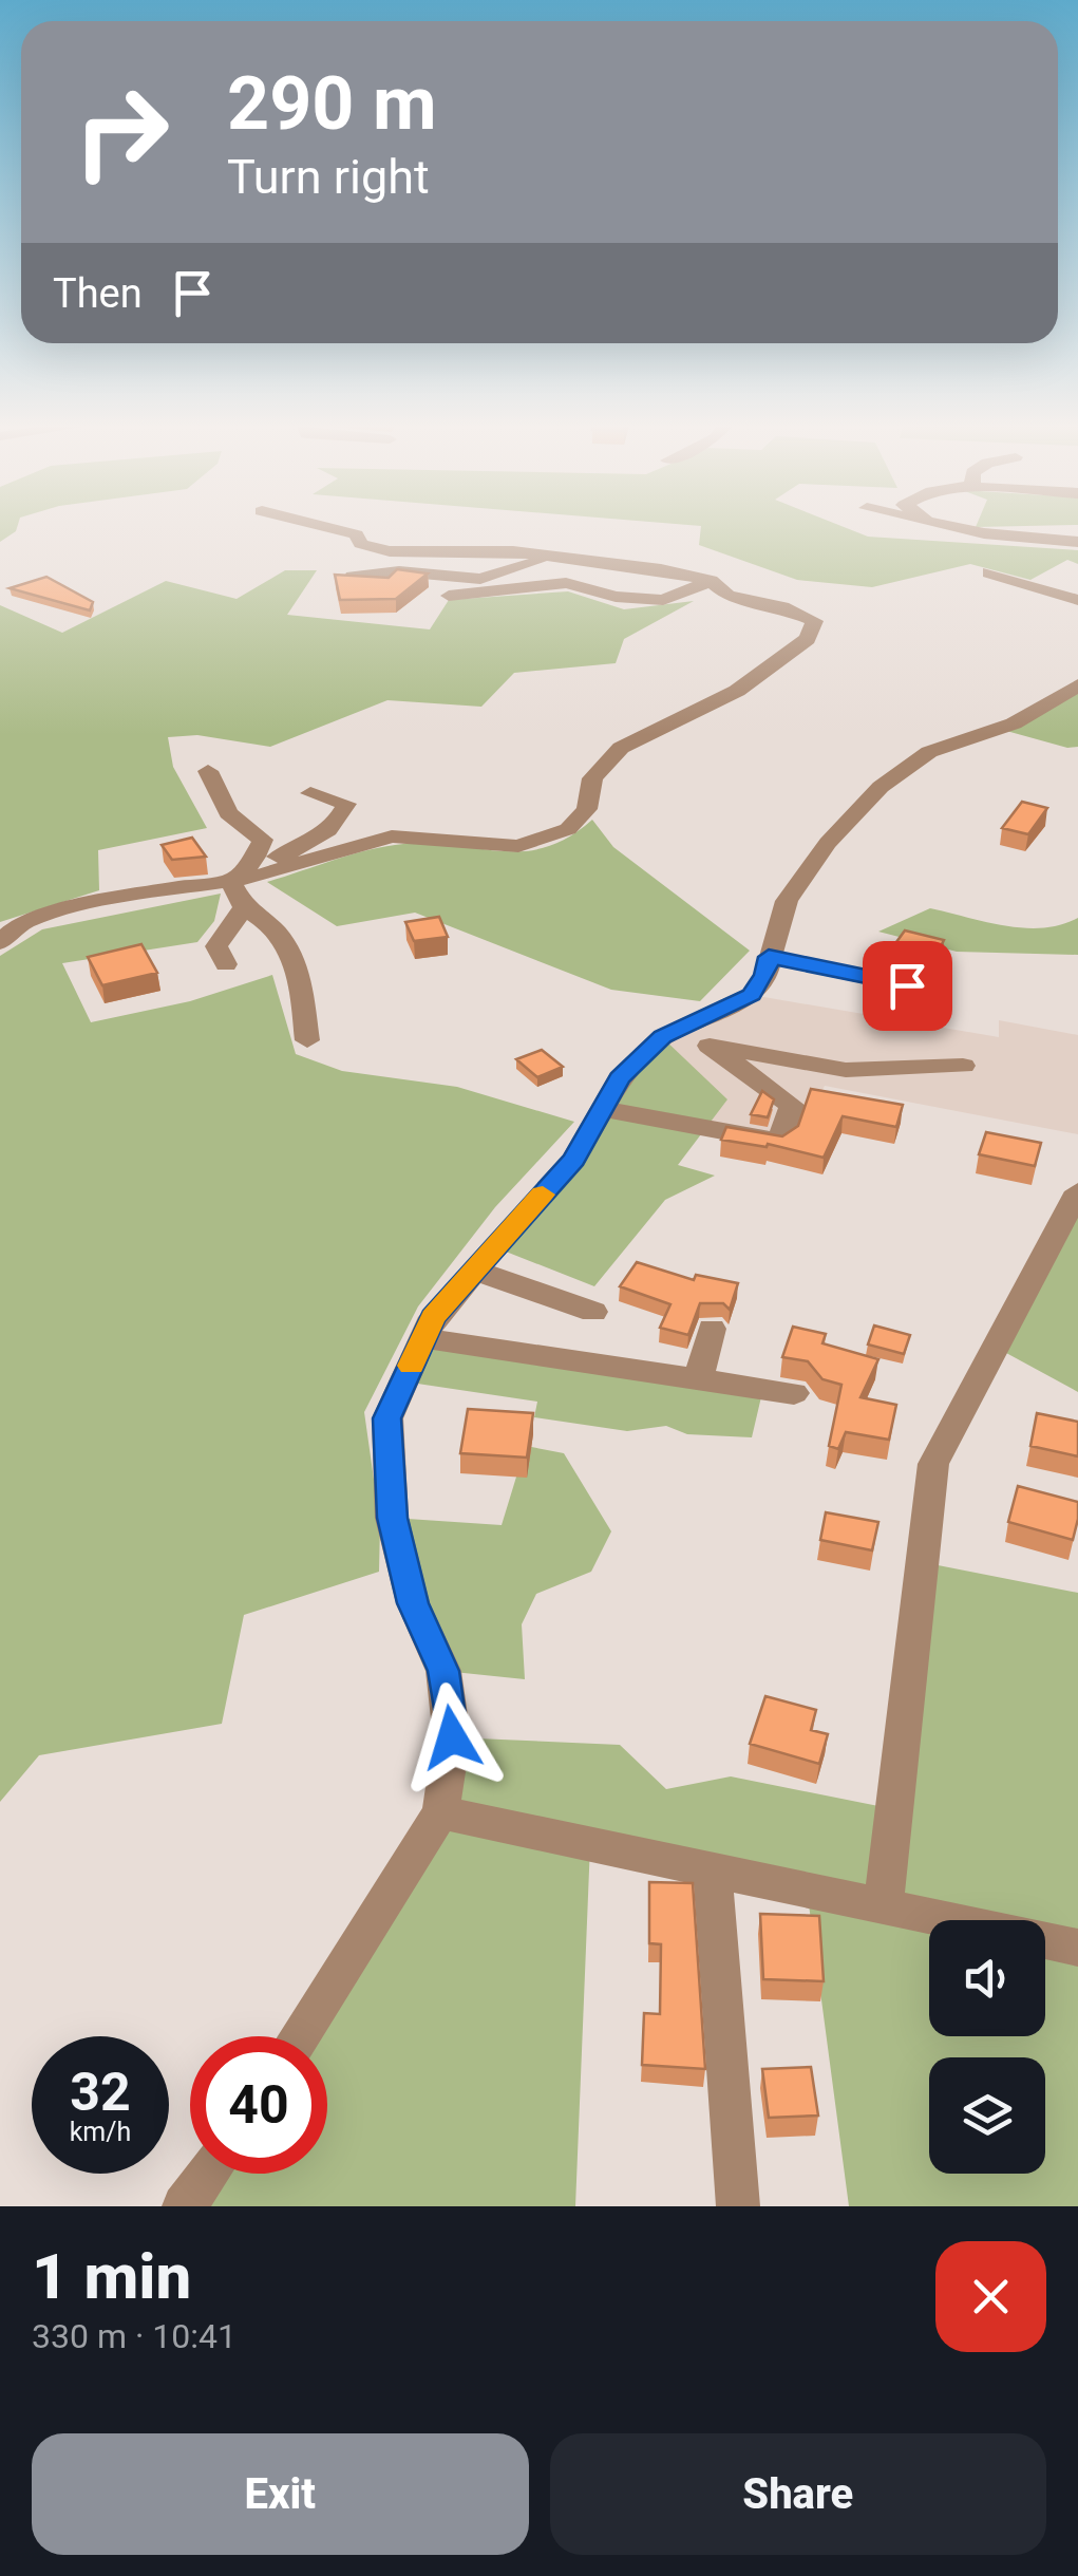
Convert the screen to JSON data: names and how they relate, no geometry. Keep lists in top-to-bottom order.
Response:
{
  "page": {
    "turn": ["290 m", "Turn right"],
    "then": "Then",
    "speed": "32 km/h",
    "limit": "40",
    "heading": ["1 min", "330 m · 10:41"],
    "buttons": ["Exit", "Share"]
  }
}
